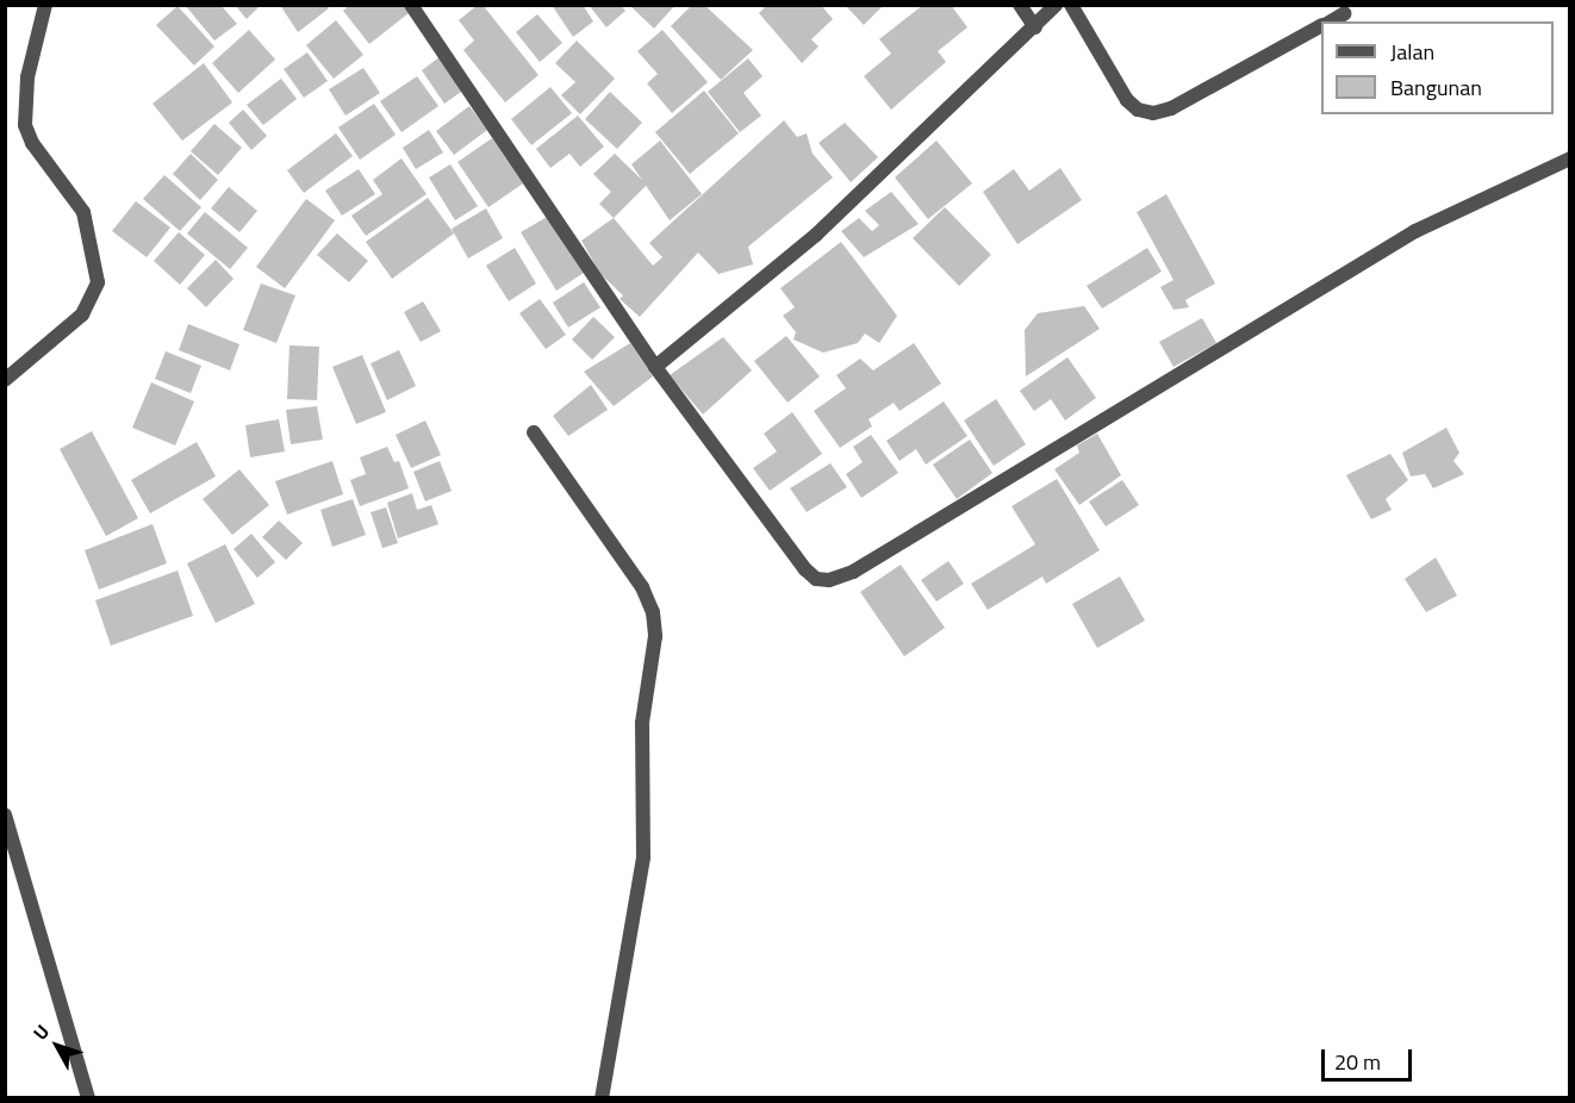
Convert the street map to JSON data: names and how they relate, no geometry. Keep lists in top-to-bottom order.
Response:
{
  "legend": ["Jalan", "Bangunan"],
  "scale_bar": "20 m",
  "north": "top left"
}
